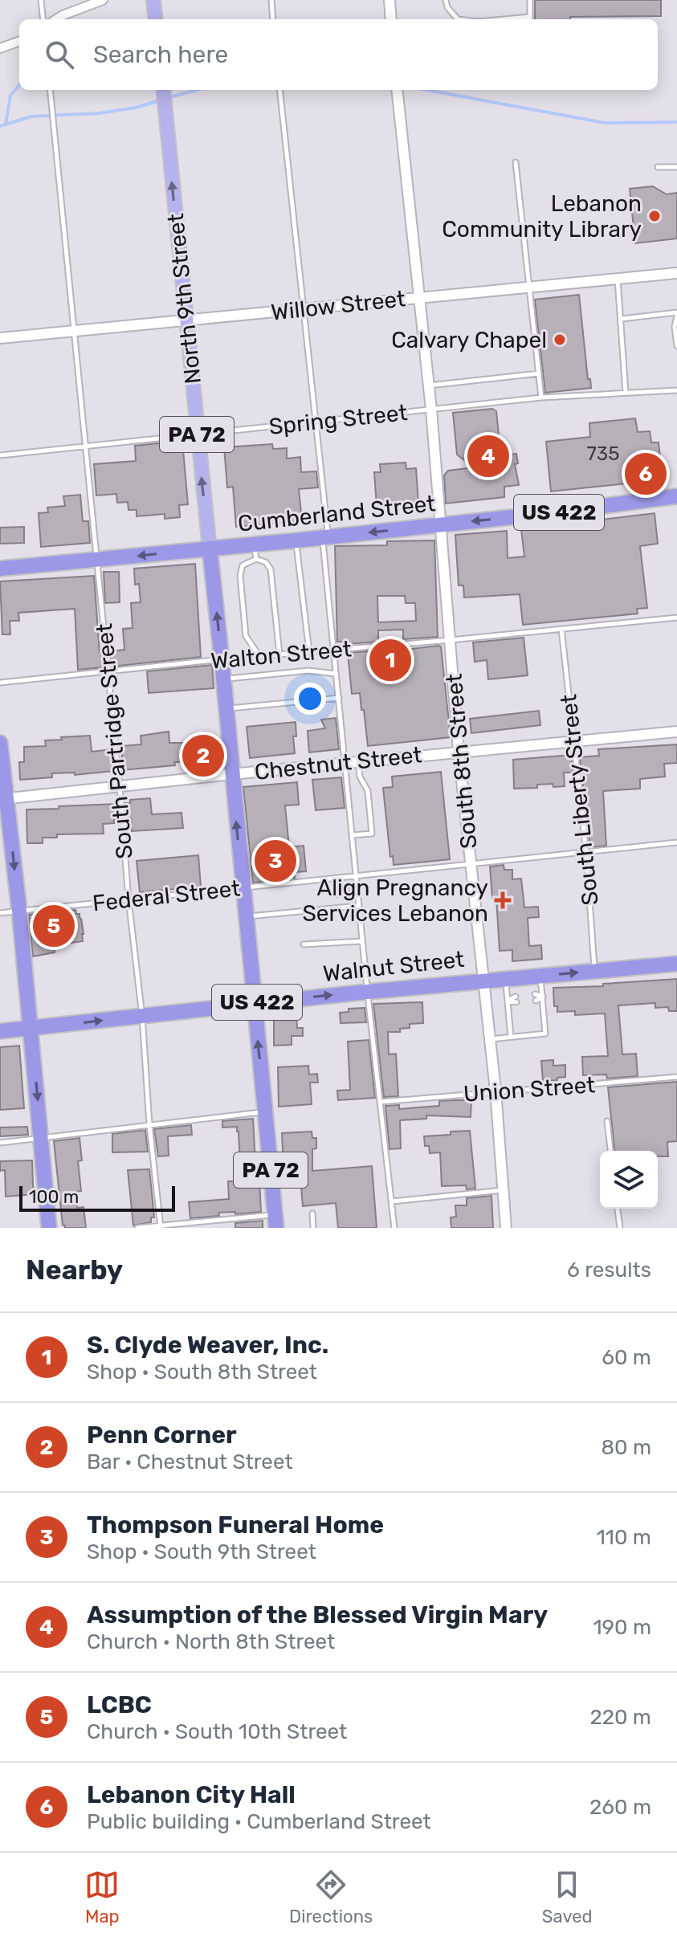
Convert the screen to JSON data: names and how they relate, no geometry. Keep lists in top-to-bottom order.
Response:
{
  "streets": {
    "highway": [
      "PA 72",
      "US 422",
      "Cumberland Street",
      "Walnut Street"
    ],
    "main road": ["North 9th Street"],
    "street": ["Willow Street", "South 8th Street", "Chestnut Street"],
    "lane": [
      "Spring Street",
      "Walton Street",
      "South Partridge Street",
      "South Liberty Street",
      "Federal Street",
      "Union Street"
    ]
  },
  "crossings": [
    ["North 9th Street", "Willow Street"],
    ["North 9th Street", "Spring Street"],
    ["North 9th Street", "PA 72"],
    ["North 9th Street", "Cumberland Street"],
    ["Willow Street", "South Partridge Street"],
    ["Willow Street", "South 8th Street"],
    ["Spring Street", "South Partridge Street"],
    ["Spring Street", "South 8th Street"],
    ["PA 72", "Cumberland Street"],
    ["PA 72", "Walton Street"],
    ["PA 72", "Chestnut Street"],
    ["PA 72", "Federal Street"],
    ["PA 72", "Walnut Street"],
    ["Cumberland Street", "South Partridge Street"],
    ["Cumberland Street", "South 8th Street"],
    ["Walton Street", "South Partridge Street"],
    ["Walton Street", "South 8th Street"],
    ["Walton Street", "South Liberty Street"],
    ["South Partridge Street", "Chestnut Street"],
    ["South Partridge Street", "Federal Street"],
    ["South Partridge Street", "Walnut Street"],
    ["South 8th Street", "Chestnut Street"],
    ["South 8th Street", "Federal Street"],
    ["South 8th Street", "Walnut Street"],
    ["South 8th Street", "Union Street"],
    ["Chestnut Street", "South Liberty Street"],
    ["South Liberty Street", "Federal Street"],
    ["South Liberty Street", "Walnut Street"]
  ],
  "one_way": ["North 9th Street", "Cumberland Street", "Walnut Street"],
  "places": {
    "other": ["Lebanon Community Library", "Calvary Chapel"],
    "health": ["Align Pregnancy Services Lebanon"]
  },
  "house_numbers": ["735"],
  "scale_bar": "100 m",
  "page": {
    "search": "Search here",
    "pins": [
      "4",
      "6",
      "1",
      "2",
      "3",
      "5"
    ],
    "scale": "100 m",
    "heading": ["Nearby", "6 results"],
    "list": [
      {
        "mark": "1",
        "name": "S. Clyde Weaver, Inc.",
        "note": "Shop · South 8th Street",
        "value": "60 m"
      },
      {
        "mark": "2",
        "name": "Penn Corner",
        "note": "Bar · Chestnut Street",
        "value": "80 m"
      },
      {
        "mark": "3",
        "name": "Thompson Funeral Home",
        "note": "Shop · South 9th Street",
        "value": "110 m"
      },
      {
        "mark": "4",
        "name": "Assumption of the Blessed Virgin Mary",
        "note": "Church · North 8th Street",
        "value": "190 m"
      },
      {
        "mark": "5",
        "name": "LCBC",
        "note": "Church · South 10th Street",
        "value": "220 m"
      },
      {
        "mark": "6",
        "name": "Lebanon City Hall",
        "note": "Public building · Cumberland Street",
        "value": "260 m"
      }
    ],
    "nav": ["Map", "Directions", "Saved"]
  }
}
